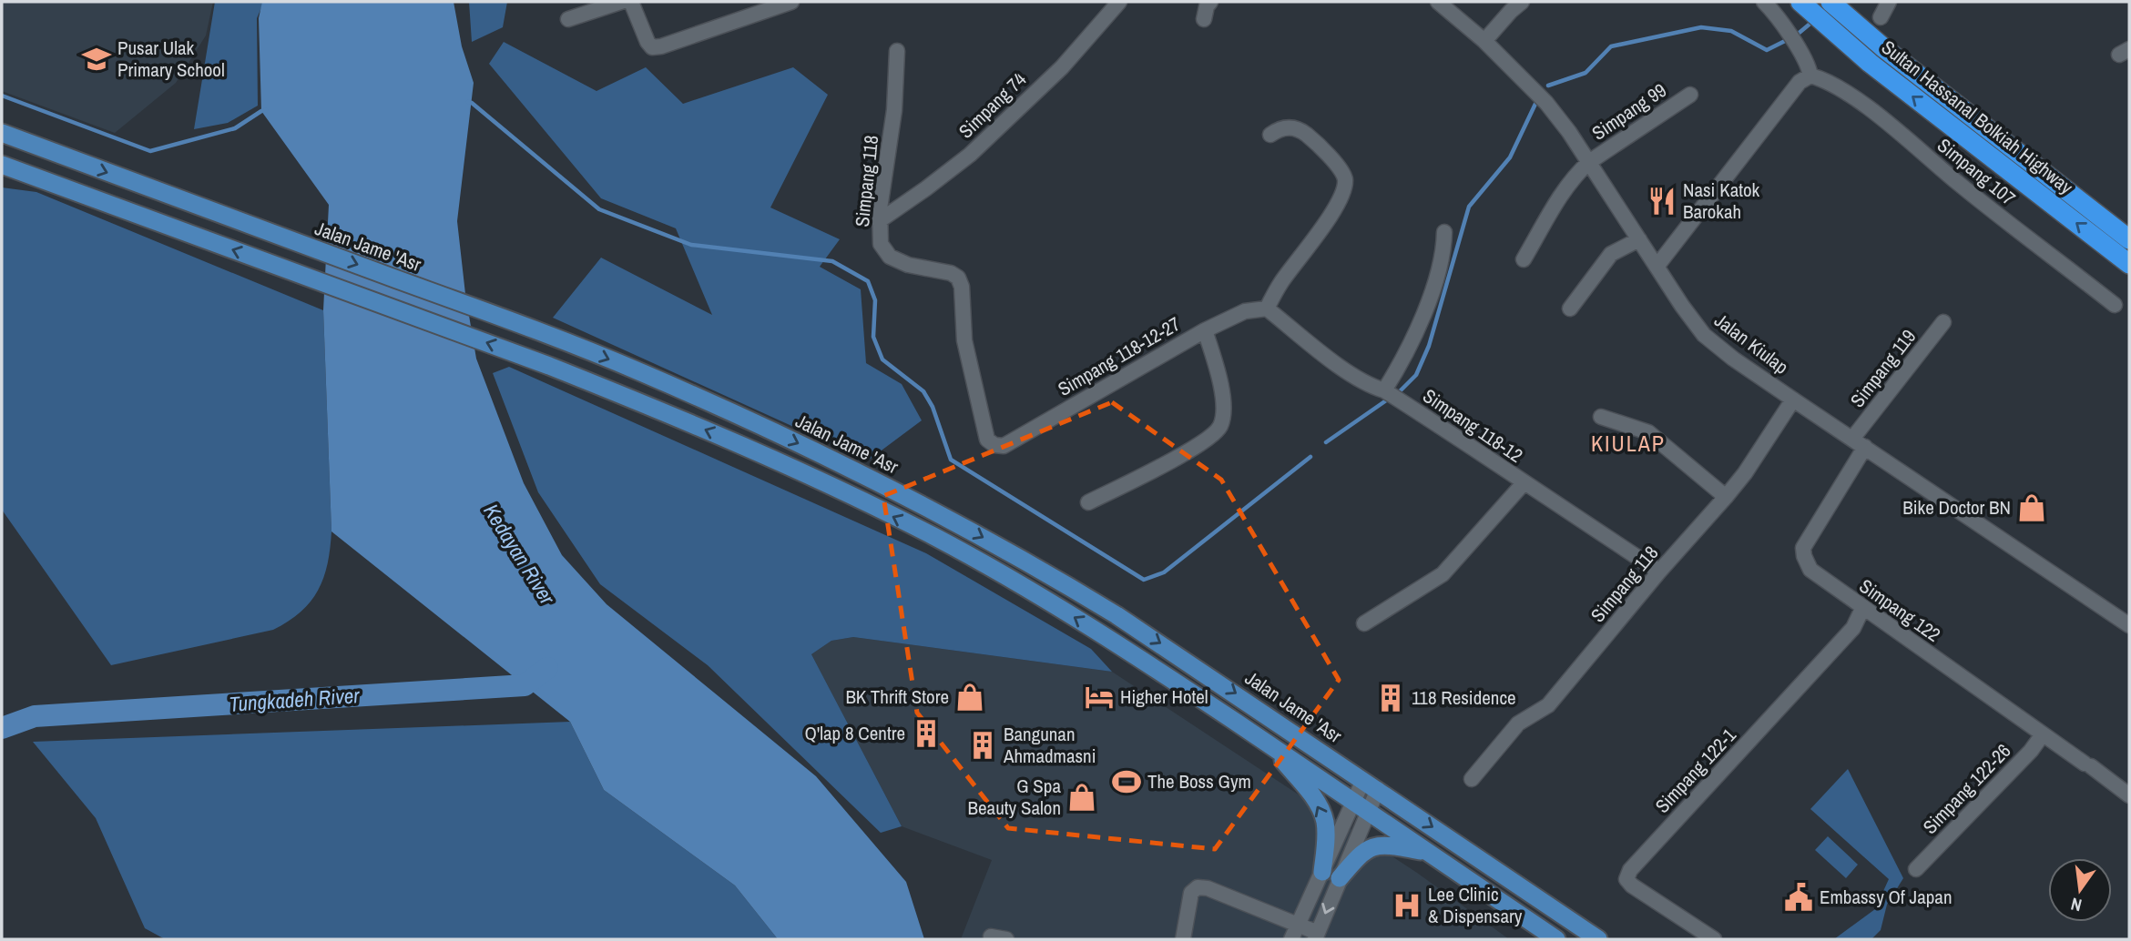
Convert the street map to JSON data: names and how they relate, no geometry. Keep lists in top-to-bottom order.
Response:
{
  "streets": {
    "highway": ["Sultan Hassanal Bolkiah Highway"],
    "main road": ["Jalan Jame 'Asr"],
    "street": [
      "Simpang 74",
      "Simpang 99",
      "Simpang 107",
      "Simpang 118",
      "Jalan Kiulap",
      "Simpang 118-12-27",
      "Simpang 119",
      "Simpang 118-12",
      "Simpang 122",
      "Simpang 122-1",
      "Simpang 122-26"
    ]
  },
  "crossings": [
    ["Simpang 74", "Simpang 118"],
    ["Simpang 99", "Jalan Kiulap"],
    ["Simpang 118", "Jalan Kiulap"],
    ["Simpang 118", "Simpang 118-12-27"],
    ["Simpang 118", "Simpang 118-12"],
    ["Jalan Kiulap", "Simpang 119"],
    ["Jalan Kiulap", "Simpang 122"],
    ["Simpang 118-12-27", "Simpang 118-12"],
    ["Simpang 119", "Simpang 122"],
    ["Simpang 122", "Simpang 122-1"],
    ["Simpang 122", "Simpang 122-26"]
  ],
  "districts": ["KIULAP"],
  "water": ["Kedayan River", "Tungkadeh River"],
  "places": {
    "school or university": ["Pusar Ulak Primary School"],
    "restaurant": ["Nasi Katok Barokah"],
    "shop": ["Bike Doctor BN", "BK Thrift Store", "G Spa Beauty Salon"],
    "hotel": ["Higher Hotel"],
    "building": ["118 Residence", "Q'lap 8 Centre", "Bangunan Ahmadmasni"],
    "sports": ["The Boss Gym"],
    "public building": ["Embassy Of Japan"],
    "hospital": ["Lee Clinic & Dispensary"]
  },
  "north": "bottom"
}
